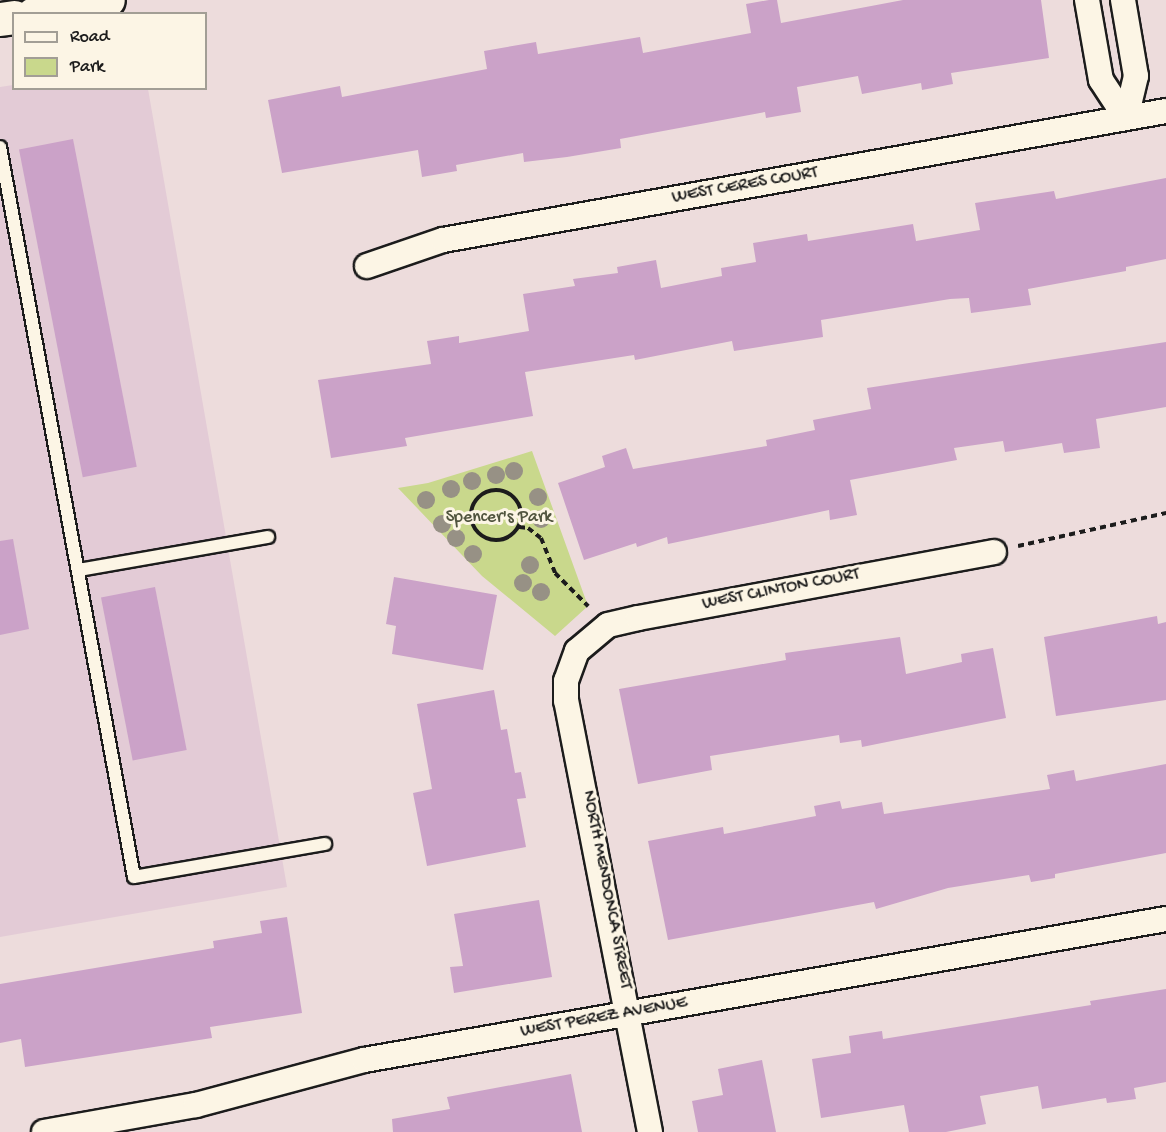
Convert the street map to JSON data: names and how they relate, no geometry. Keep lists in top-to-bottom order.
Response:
{
  "streets": {
    "street": [
      "WEST CERES COURT",
      "WEST CLINTON COURT",
      "NORTH MENDONCA STREET",
      "WEST PEREZ AVENUE"
    ]
  },
  "crossings": [
    ["WEST CLINTON COURT", "NORTH MENDONCA STREET"],
    ["NORTH MENDONCA STREET", "WEST PEREZ AVENUE"]
  ],
  "parks": ["Spencer's Park"],
  "legend": ["Road", "Park"]
}
